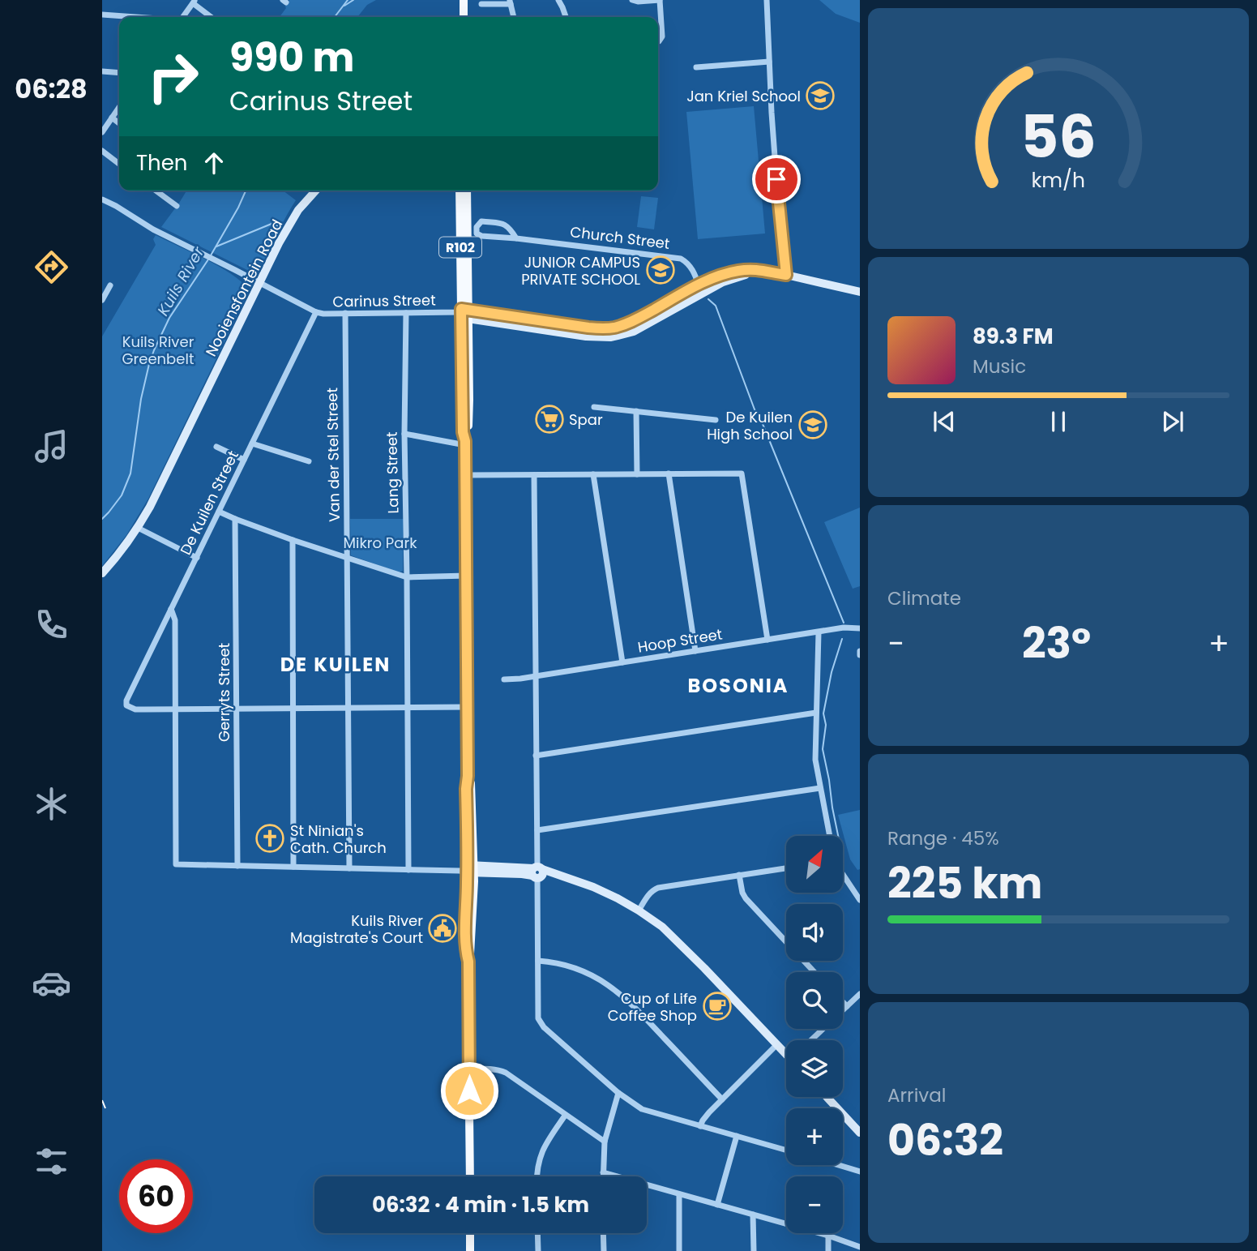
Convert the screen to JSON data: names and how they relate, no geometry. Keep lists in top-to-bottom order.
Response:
{
  "streets": {
    "main road": ["R102"],
    "street": [
      "Church Street",
      "Nooiensfontein Road",
      "Carinus Street",
      "Van der Stel Street",
      "Lang Street",
      "De Kuilen Street",
      "Hoop Street",
      "Gerryts Street"
    ]
  },
  "crossings": [
    ["Church Street", "R102"],
    ["Church Street", "Carinus Street"],
    ["R102", "Carinus Street"],
    ["Nooiensfontein Road", "Carinus Street"],
    ["Carinus Street", "Van der Stel Street"],
    ["Carinus Street", "Lang Street"],
    ["Carinus Street", "De Kuilen Street"]
  ],
  "districts": ["DE KUILEN", "BOSONIA"],
  "water": ["Kuils River"],
  "parks": ["Kuils River Greenbelt", "Mikro Park"],
  "places": {
    "school or university": ["Jan Kriel School", "JUNIOR CAMPUS PRIVATE SCHOOL", "De Kuilen High School"],
    "supermarket": ["Spar"],
    "church": ["St Ninian's Cath. Church"],
    "public building": ["Kuils River Magistrate's Court"],
    "cafe": ["Cup of Life Coffee Shop"]
  },
  "north": "top right",
  "page": {
    "tabs": "06:28",
    "turn": ["990 m", "Carinus Street"],
    "then": "Then",
    "song": ["89.3 FM", "Music"],
    "tile": [
      "Climate",
      ["Range · 45%", "225 km"],
      ["Arrival", "06:32"]
    ],
    "heat": ["−", "23°", "+"],
    "map_buttons": ["+", "−"],
    "limit": "60",
    "trip": "06:32 · 4 min · 1.5 km",
    "gauge": ["56", "km/h"]
  }
}
